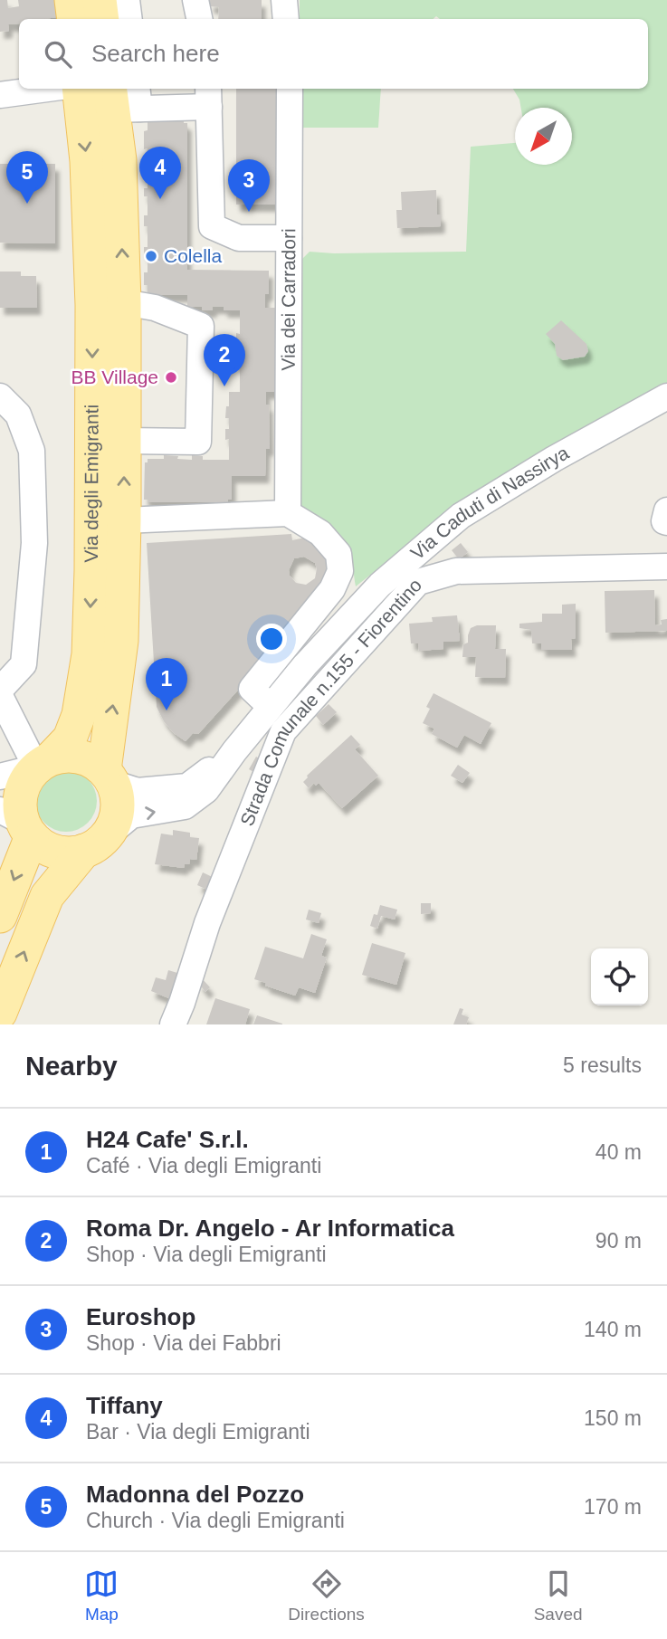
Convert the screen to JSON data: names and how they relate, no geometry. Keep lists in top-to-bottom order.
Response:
{
  "streets": {
    "main road": ["Via degli Emigranti"],
    "street": ["Via dei Carradori", "Via Caduti di Nassirya", "Strada Comunale n.155 - Fiorentino"]
  },
  "crossings": [
    ["Via degli Emigranti", "Via Caduti di Nassirya"]
  ],
  "places": ["Colella", "BB Village"],
  "north": "bottom left",
  "page": {
    "search": "Search here",
    "pins": [
      "4",
      "5",
      "3",
      "2",
      "1"
    ],
    "heading": ["Nearby", "5 results"],
    "list": [
      {
        "mark": "1",
        "name": "H24 Cafe' S.r.l.",
        "note": "Café · Via degli Emigranti",
        "value": "40 m"
      },
      {
        "mark": "2",
        "name": "Roma Dr. Angelo - Ar Informatica",
        "note": "Shop · Via degli Emigranti",
        "value": "90 m"
      },
      {
        "mark": "3",
        "name": "Euroshop",
        "note": "Shop · Via dei Fabbri",
        "value": "140 m"
      },
      {
        "mark": "4",
        "name": "Tiffany",
        "note": "Bar · Via degli Emigranti",
        "value": "150 m"
      },
      {
        "mark": "5",
        "name": "Madonna del Pozzo",
        "note": "Church · Via degli Emigranti",
        "value": "170 m"
      }
    ],
    "nav": ["Map", "Directions", "Saved"]
  }
}
